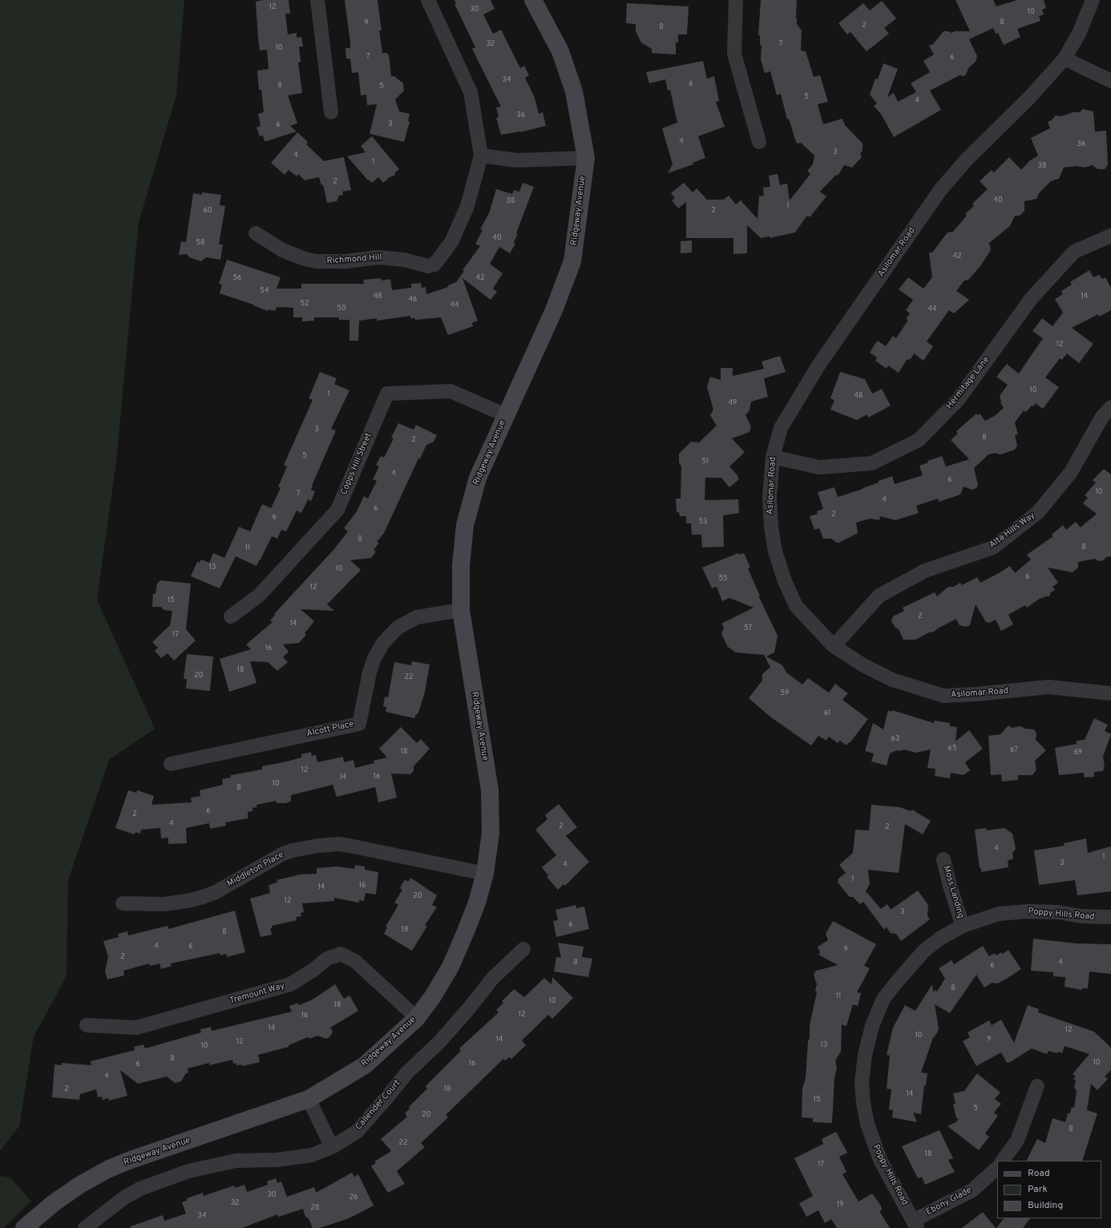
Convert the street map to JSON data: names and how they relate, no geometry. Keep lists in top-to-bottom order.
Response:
{
  "streets": {
    "street": [
      "Ridgeway Avenue",
      "Asilomar Road",
      "Richmond Hill",
      "Hermitage Lane",
      "Copps Hill Street",
      "Alta Hills Way",
      "Alcott Place",
      "Middleton Place",
      "Moss Landing",
      "Poppy Hills Road",
      "Tremount Way",
      "Callender Court",
      "Ebony Glade"
    ]
  },
  "crossings": [
    ["Ridgeway Avenue", "Copps Hill Street"],
    ["Ridgeway Avenue", "Alcott Place"],
    ["Ridgeway Avenue", "Middleton Place"],
    ["Ridgeway Avenue", "Tremount Way"],
    ["Asilomar Road", "Hermitage Lane"],
    ["Asilomar Road", "Alta Hills Way"],
    ["Moss Landing", "Poppy Hills Road"],
    ["Poppy Hills Road", "Ebony Glade"]
  ],
  "house_numbers": [
    "12",
    "30",
    "10",
    "8",
    "9",
    "2",
    "8",
    "32",
    "7",
    "10",
    "7",
    "6",
    "34",
    "6",
    "8",
    "5",
    "5",
    "4",
    "36",
    "3",
    "6",
    "4",
    "36",
    "3",
    "4",
    "1",
    "38",
    "2",
    "40",
    "38",
    "1",
    "60",
    "2",
    "40",
    "58",
    "42",
    "56",
    "42",
    "54",
    "48",
    "14",
    "46",
    "52",
    "44",
    "50",
    "44",
    "12",
    "10",
    "1",
    "48",
    "49",
    "3",
    "8",
    "2",
    "5",
    "51",
    "4",
    "6",
    "10",
    "7",
    "4",
    "6",
    "2",
    "9",
    "53",
    "8",
    "8",
    "11",
    "13",
    "10",
    "6",
    "55",
    "12",
    "15",
    "2",
    "14",
    "57",
    "17",
    "16",
    "18",
    "20",
    "22",
    "59",
    "61",
    "63",
    "65",
    "67",
    "18",
    "69",
    "12",
    "16",
    "14",
    "10",
    "8",
    "6",
    "2",
    "4",
    "2",
    "2",
    "4",
    "1",
    "3",
    "4",
    "1",
    "16",
    "14",
    "20",
    "12",
    "3",
    "6",
    "18",
    "8",
    "4",
    "6",
    "9",
    "2",
    "8",
    "4",
    "6",
    "8",
    "11",
    "10",
    "18",
    "12",
    "16",
    "14",
    "12",
    "10",
    "14",
    "9",
    "12",
    "13",
    "10",
    "8",
    "10",
    "16",
    "6",
    "4",
    "2",
    "18",
    "14",
    "15",
    "5",
    "20",
    "8",
    "22",
    "18",
    "17",
    "30",
    "26",
    "32",
    "19",
    "28",
    "34"
  ],
  "legend": ["Road", "Park", "Building"]
}
